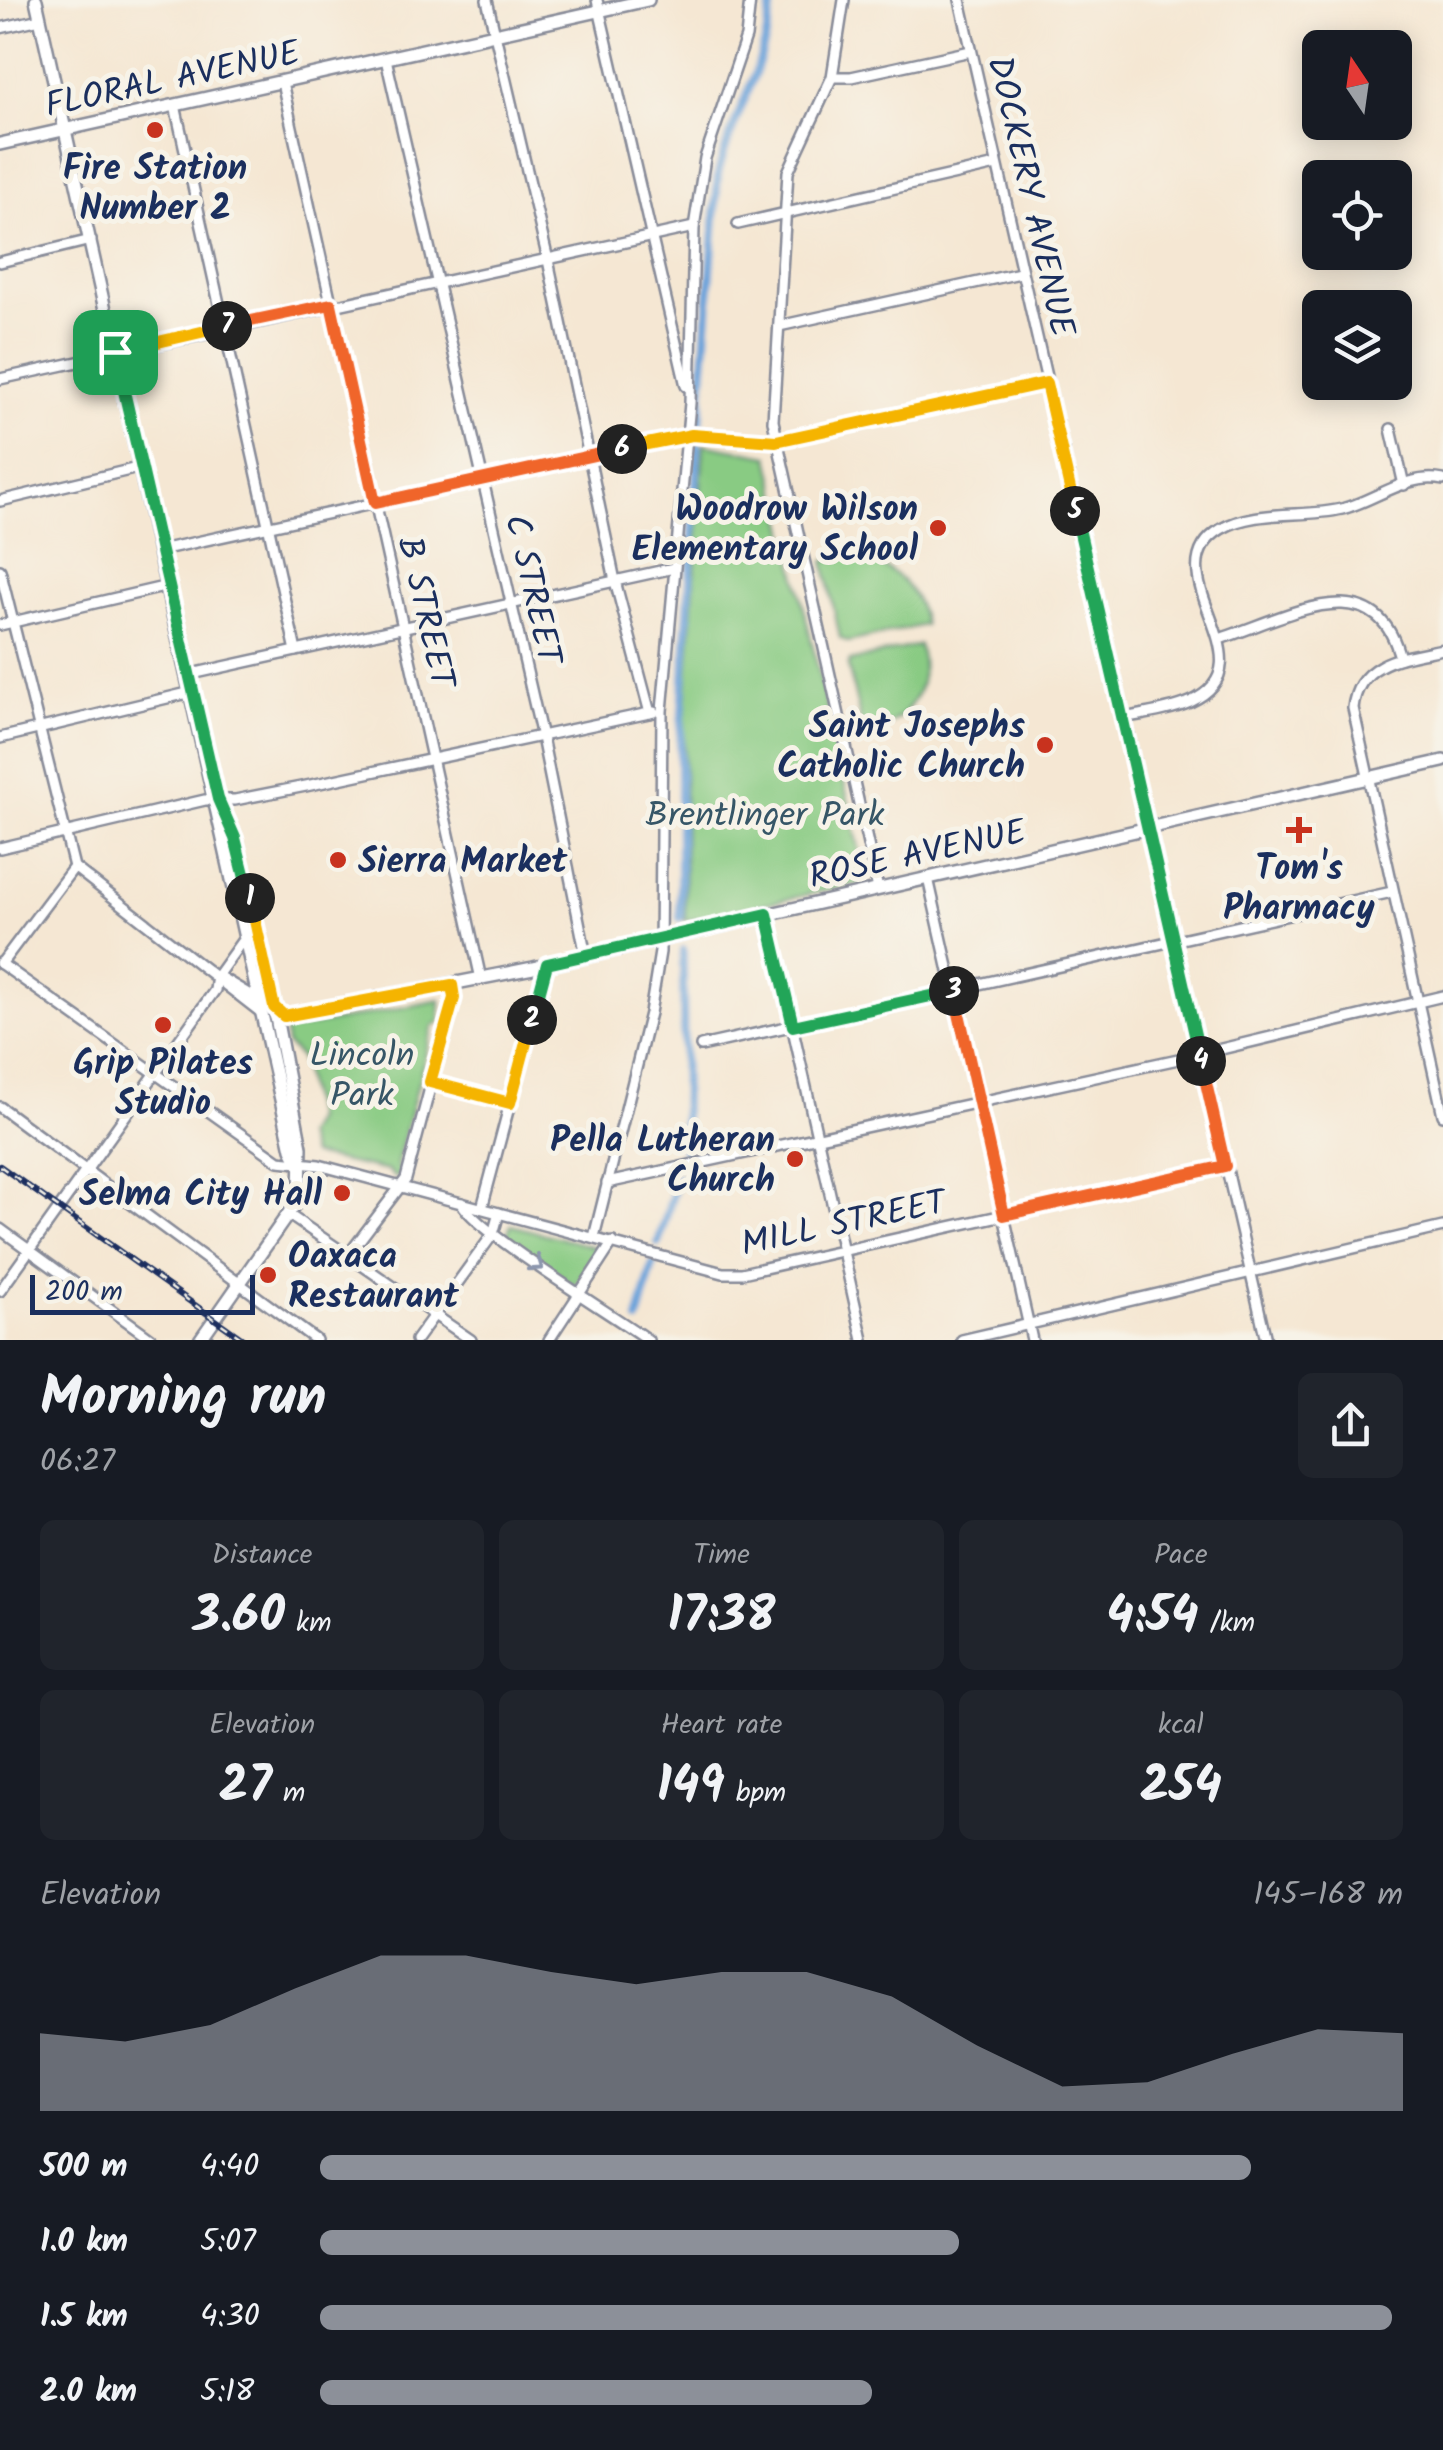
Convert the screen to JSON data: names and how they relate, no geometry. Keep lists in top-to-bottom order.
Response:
{
  "streets": {
    "main road": ["FLORAL AVENUE", "ROSE AVENUE"],
    "street": [
      "DOCKERY AVENUE",
      "C STREET",
      "B STREET",
      "MILL STREET"
    ]
  },
  "crossings": [
    ["FLORAL AVENUE", "C STREET"],
    ["FLORAL AVENUE", "B STREET"],
    ["DOCKERY AVENUE", "ROSE AVENUE"],
    ["DOCKERY AVENUE", "MILL STREET"],
    ["C STREET", "ROSE AVENUE"],
    ["B STREET", "ROSE AVENUE"]
  ],
  "parks": ["Brentlinger Park", "Lincoln Park"],
  "places": {
    "other": [
      "Fire Station Number 2",
      "Woodrow Wilson Elementary School",
      "Saint Josephs Catholic Church",
      "Sierra Market",
      "Grip Pilates Studio",
      "Pella Lutheran Church",
      "Selma City Hall",
      "Oaxaca Restaurant"
    ],
    "health": ["Tom's Pharmacy"]
  },
  "scale_bar": "200 m",
  "north": "top",
  "page": {
    "pins": [
      "7",
      "6",
      "5",
      "1",
      "3",
      "2",
      "4"
    ],
    "scale": "200 m",
    "heading": ["Morning run", "06:27"],
    "stats": [
      ["Distance", "3.60 km"],
      ["Time", "17:38"],
      ["Pace", "4:54 /km"],
      ["Elevation", "27 m"],
      ["Heart rate", "149 bpm"],
      ["kcal", "254"]
    ],
    "chart": ["Elevation", "145–168 m"],
    "list": [
      {
        "name": "500 m",
        "note": "4:40"
      },
      {
        "name": "1.0 km",
        "note": "5:07"
      },
      {
        "name": "1.5 km",
        "note": "4:30"
      },
      {
        "name": "2.0 km",
        "note": "5:18"
      }
    ]
  }
}
